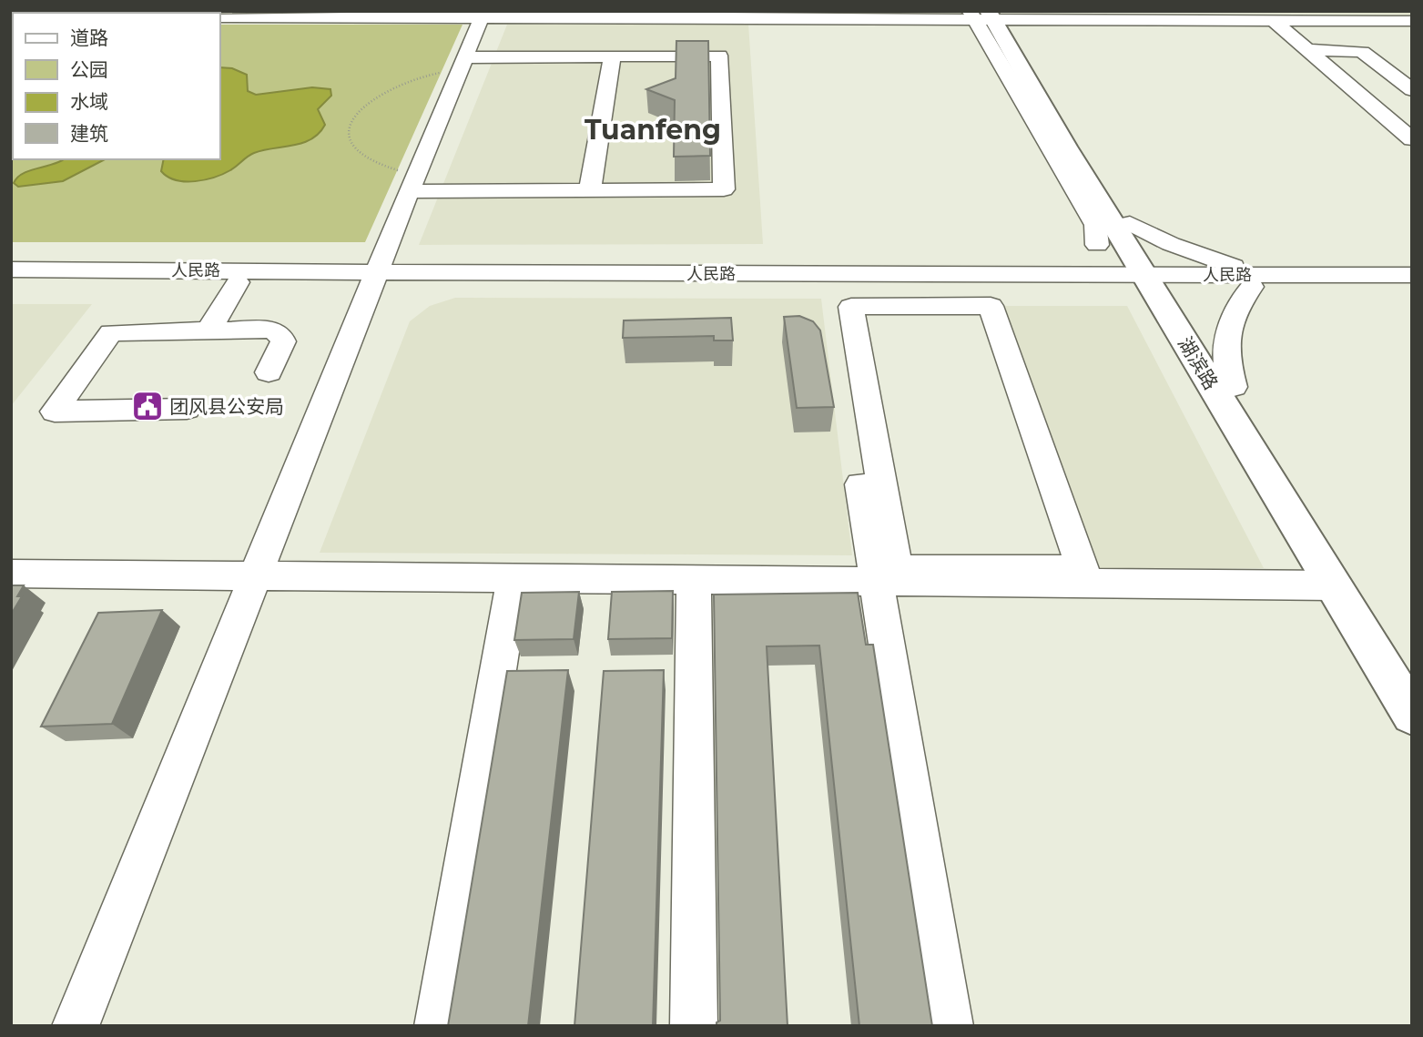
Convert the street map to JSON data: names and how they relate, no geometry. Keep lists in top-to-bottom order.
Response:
{
  "streets": {
    "main road": ["湖滨路"],
    "street": ["人民路"]
  },
  "crossings": [
    ["人民路", "湖滨路"]
  ],
  "districts": ["Tuanfeng"],
  "places": {
    "public building": ["团风县公安局"]
  },
  "legend": [
    "道路",
    "公园",
    "水域",
    "建筑"
  ]
}
